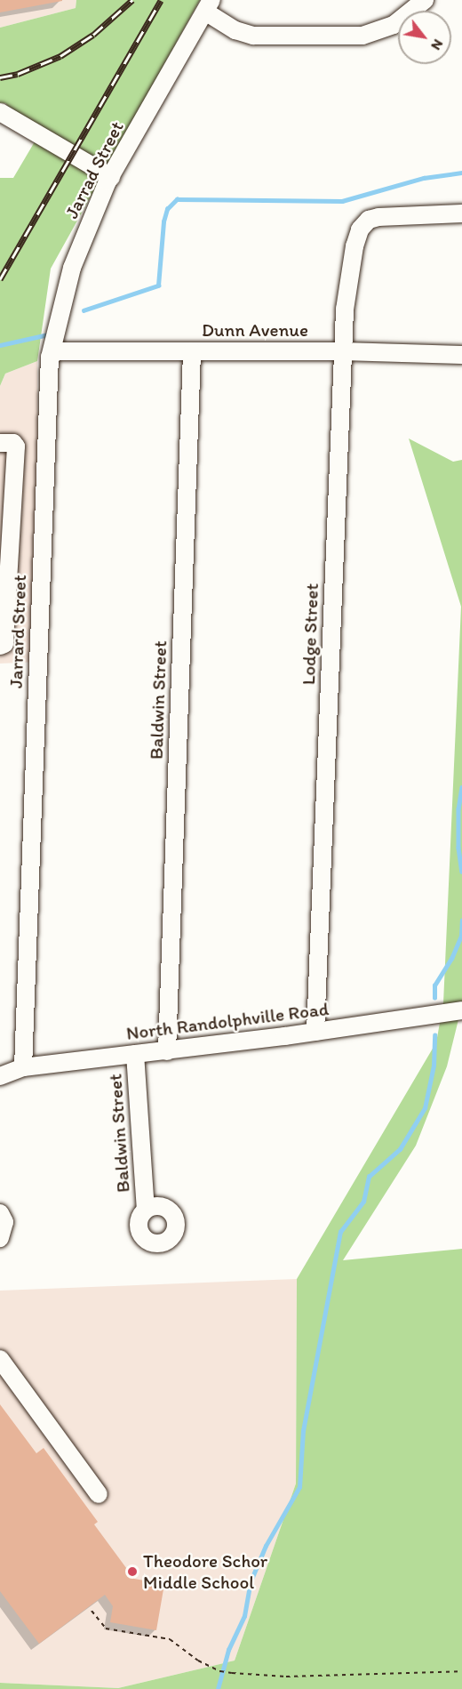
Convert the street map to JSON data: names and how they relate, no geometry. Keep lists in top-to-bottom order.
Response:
{
  "streets": {
    "street": [
      "Jarrad Street",
      "Dunn Avenue",
      "Jarrard Street",
      "Lodge Street",
      "Baldwin Street",
      "North Randolphville Road"
    ]
  },
  "crossings": [
    ["Jarrad Street", "Dunn Avenue"],
    ["Jarrad Street", "Jarrard Street"],
    ["Dunn Avenue", "Jarrard Street"],
    ["Dunn Avenue", "Lodge Street"],
    ["Dunn Avenue", "Baldwin Street"],
    ["Jarrard Street", "North Randolphville Road"],
    ["Lodge Street", "North Randolphville Road"],
    ["Baldwin Street", "North Randolphville Road"]
  ],
  "places": ["Theodore Schor Middle School"],
  "north": "bottom right"
}
